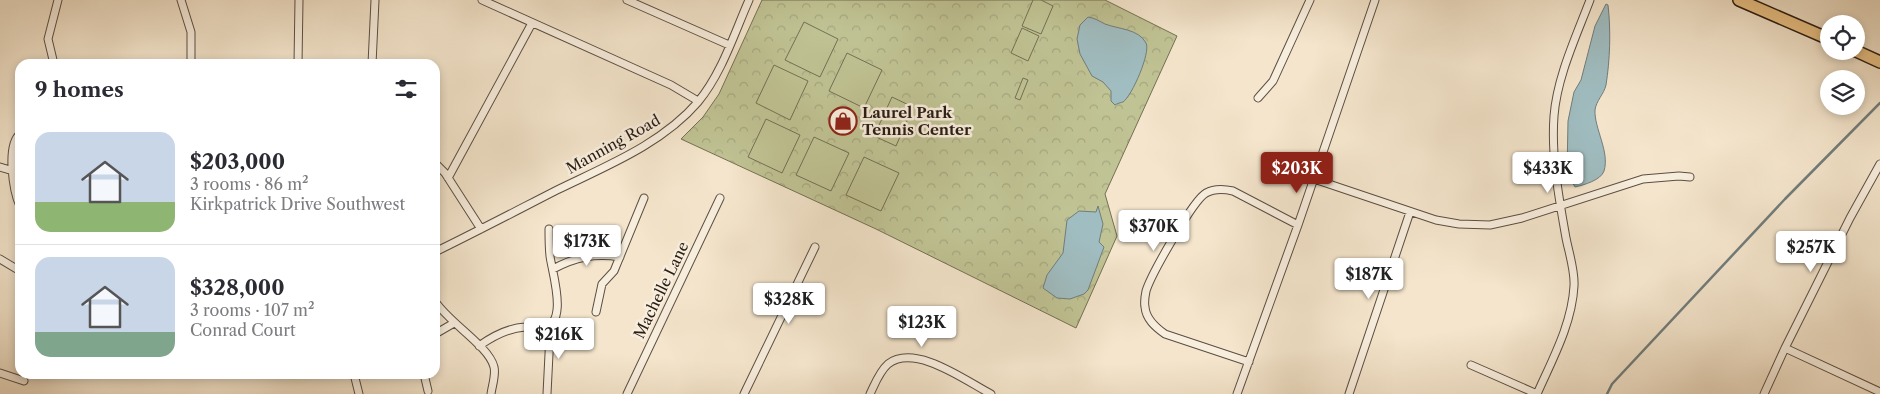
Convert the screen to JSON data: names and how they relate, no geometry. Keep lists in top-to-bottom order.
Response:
{
  "streets": {
    "street": ["Manning Road", "Machelle Lane"]
  },
  "places": {
    "shop": ["Laurel Park Tennis Center"]
  },
  "page": {
    "heading": "9 homes",
    "list": [
      {
        "name": "$203,000",
        "note": "3 rooms · 86 m² · Kirkpatrick Drive Southwest"
      },
      {
        "name": "$328,000",
        "note": "3 rooms · 107 m² · Conrad Court"
      }
    ],
    "price": [
      "$203K",
      "$433K",
      "$370K",
      "$173K",
      "$257K",
      "$187K",
      "$328K",
      "$123K",
      "$216K"
    ]
  }
}
